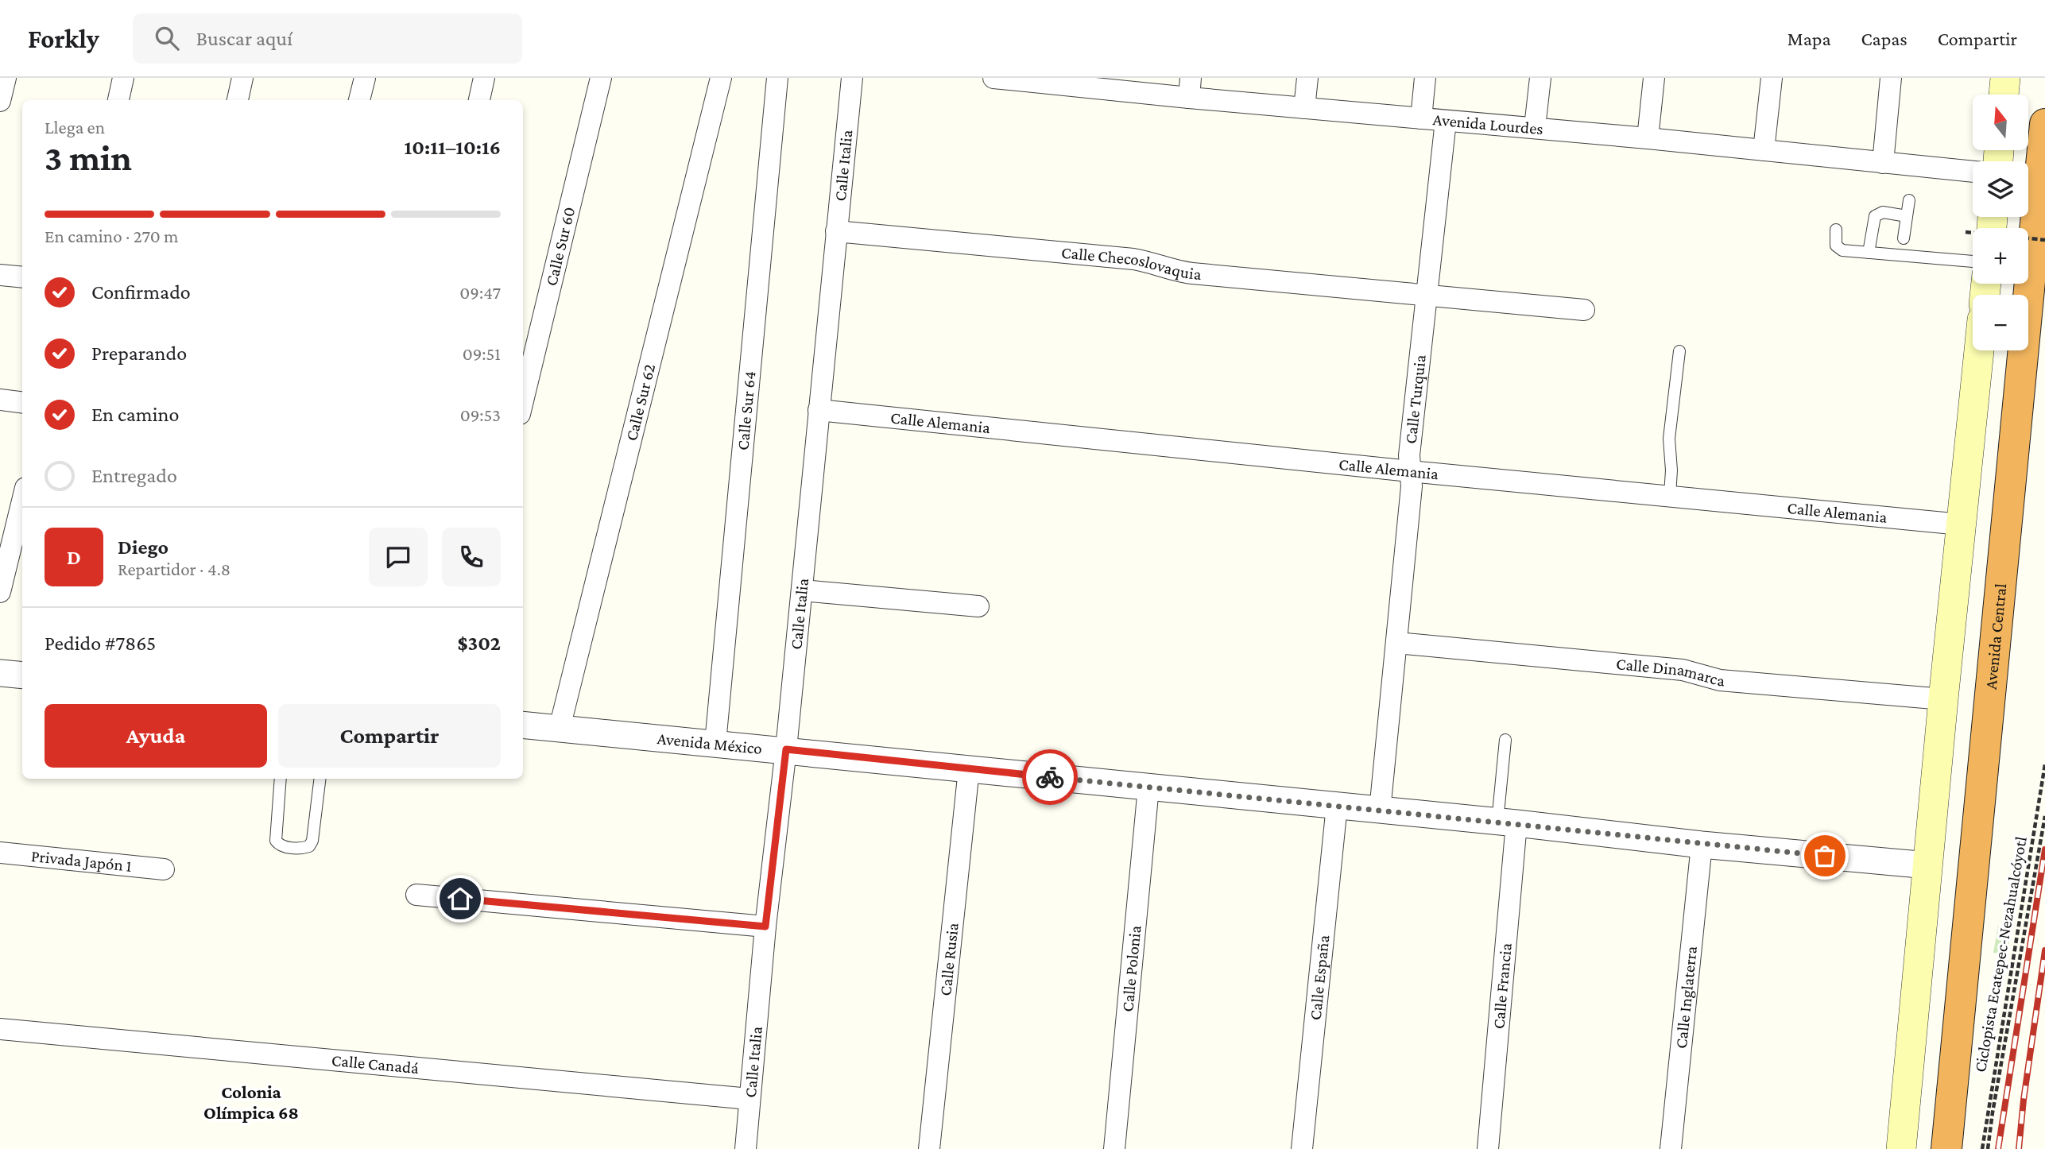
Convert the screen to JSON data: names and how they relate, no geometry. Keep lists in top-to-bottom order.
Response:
{
  "streets": {
    "highway": ["Avenida Central"],
    "street": [
      "Avenida Lourdes",
      "Calle Italia",
      "Calle Sur 60",
      "Calle Checoslovaquia",
      "Calle Turquia",
      "Calle Sur 62",
      "Calle Sur 64",
      "Calle Alemania",
      "Calle Dinamarca",
      "Avenida México",
      "Privada Japón 1",
      "Calle Rusia",
      "Calle Polonia",
      "Calle España",
      "Calle Francia",
      "Calle Inglaterra",
      "Calle Canadá"
    ],
    "path": ["Ciclopista Ecatepec-Nezahualcóyotl"]
  },
  "crossings": [
    ["Avenida Lourdes", "Calle Turquia"],
    ["Calle Italia", "Calle Checoslovaquia"],
    ["Calle Italia", "Calle Alemania"],
    ["Calle Italia", "Avenida México"],
    ["Calle Italia", "Calle Canadá"],
    ["Calle Checoslovaquia", "Calle Turquia"],
    ["Calle Turquia", "Calle Alemania"],
    ["Calle Turquia", "Calle Dinamarca"],
    ["Calle Turquia", "Avenida México"],
    ["Calle Sur 62", "Avenida México"],
    ["Calle Sur 64", "Avenida México"],
    ["Avenida México", "Calle Rusia"],
    ["Avenida México", "Calle Polonia"],
    ["Avenida México", "Calle España"],
    ["Avenida México", "Calle Francia"],
    ["Avenida México", "Calle Inglaterra"]
  ],
  "districts": ["Colonia Olímpica 68"],
  "north": "top",
  "page": {
    "header": "Forkly",
    "search": "Buscar aquí",
    "nav": ["Mapa", "Capas", "Compartir"],
    "map_buttons": ["+", "−"],
    "heading": ["3 min", "Llega en", "10:11–10:16"],
    "panel": [
      "Diego",
      "Repartidor · 4.8",
      "Pedido #7865",
      "$302"
    ],
    "bar": "En camino · 270 m",
    "list": [
      ["Confirmado", "09:47"],
      ["Preparando", "09:51"],
      ["En camino", "09:53"],
      "Entregado"
    ],
    "round": "D",
    "buttons": ["Ayuda", "Compartir"]
  }
}
